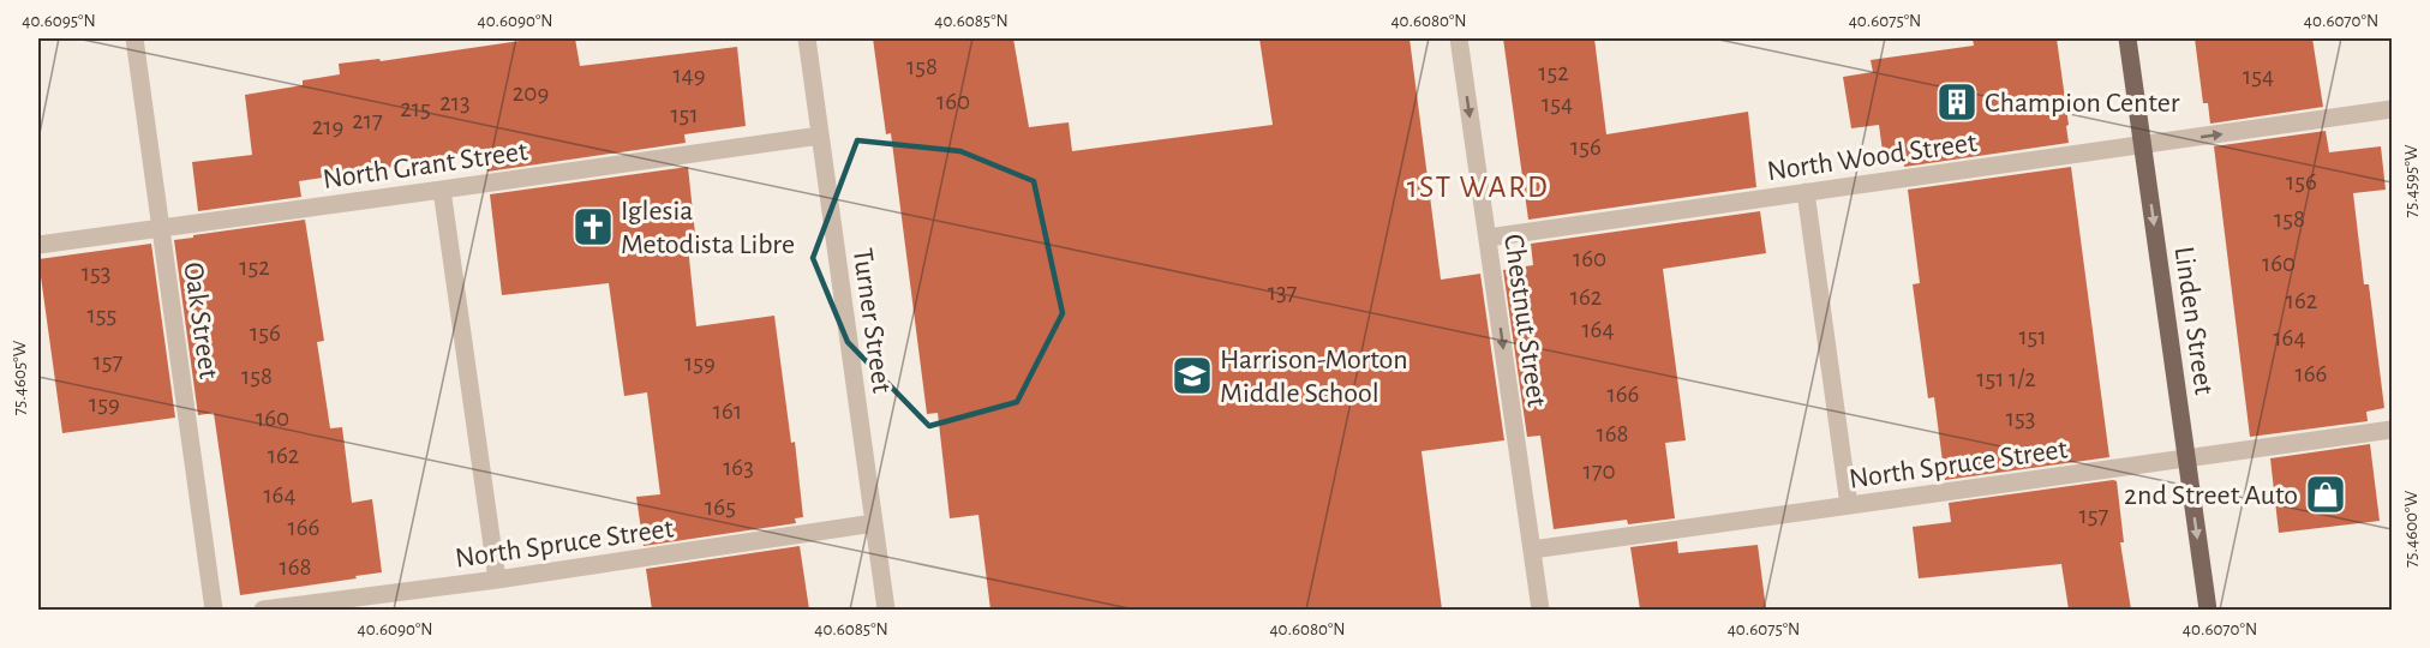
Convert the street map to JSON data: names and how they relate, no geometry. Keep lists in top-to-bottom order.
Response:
{
  "streets": {
    "main road": ["Linden Street"],
    "street": [
      "North Wood Street",
      "North Grant Street",
      "Oak Street",
      "Turner Street",
      "Chestnut Street",
      "North Spruce Street"
    ]
  },
  "crossings": [
    ["North Wood Street", "Chestnut Street"],
    ["North Wood Street", "Linden Street"],
    ["North Grant Street", "Oak Street"],
    ["North Grant Street", "Turner Street"],
    ["Turner Street", "North Spruce Street"],
    ["Chestnut Street", "North Spruce Street"],
    ["Linden Street", "North Spruce Street"]
  ],
  "one_way": ["Chestnut Street", "Linden Street"],
  "districts": ["1ST WARD"],
  "places": {
    "building": ["Champion Center"],
    "church": ["Iglesia Metodista Libre"],
    "school or university": ["Harrison-Morton Middle School"],
    "shop": ["2nd Street Auto"]
  },
  "house_numbers": [
    "158",
    "152",
    "149",
    "154",
    "209",
    "160",
    "213",
    "154",
    "215",
    "151",
    "217",
    "219",
    "156",
    "156",
    "158",
    "160",
    "160",
    "152",
    "153",
    "137",
    "162",
    "162",
    "155",
    "164",
    "156",
    "151",
    "164",
    "157",
    "159",
    "166",
    "158",
    "151 1/2",
    "166",
    "159",
    "161",
    "160",
    "153",
    "168",
    "162",
    "163",
    "170",
    "164",
    "165",
    "157",
    "166",
    "168"
  ],
  "coordinates": [
    "40.6095°N",
    "40.6090°N",
    "40.6085°N",
    "40.6080°N",
    "40.6075°N",
    "40.6070°N",
    "75.4595°W",
    "75.4605°W",
    "75.4600°W"
  ]
}
